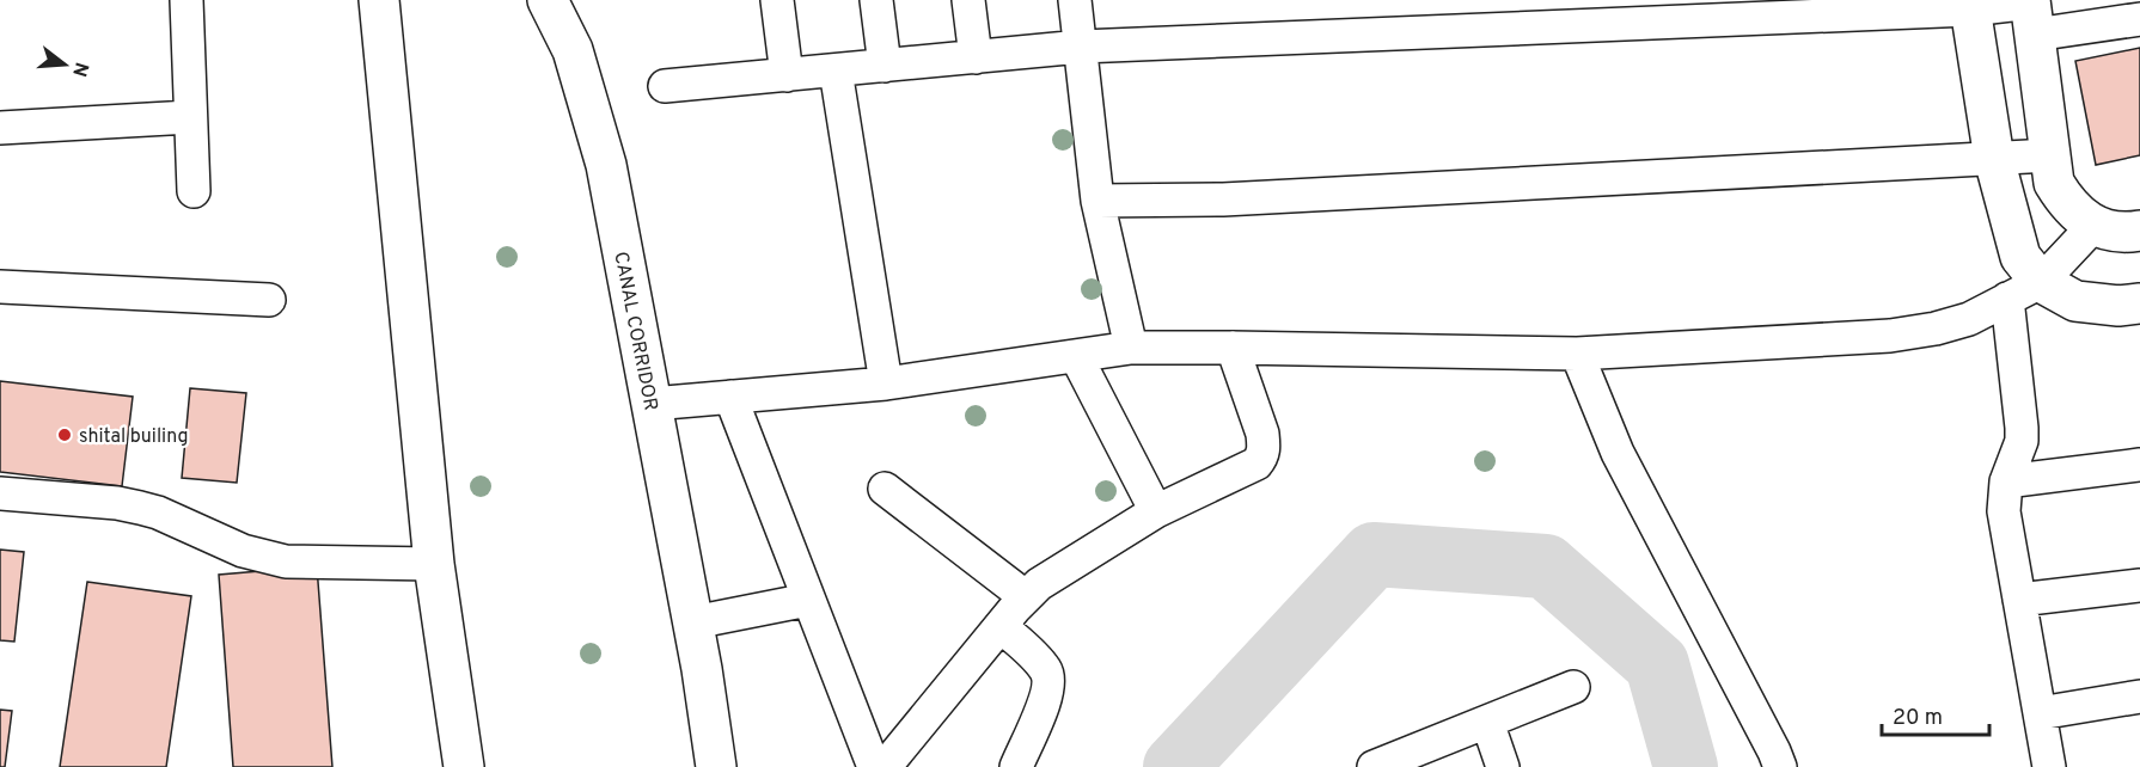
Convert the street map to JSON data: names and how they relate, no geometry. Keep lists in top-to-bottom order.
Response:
{
  "streets": {
    "main road": ["CANAL CORRIDOR"]
  },
  "places": ["shital builing"],
  "scale_bar": "20 m",
  "north": "right"
}
